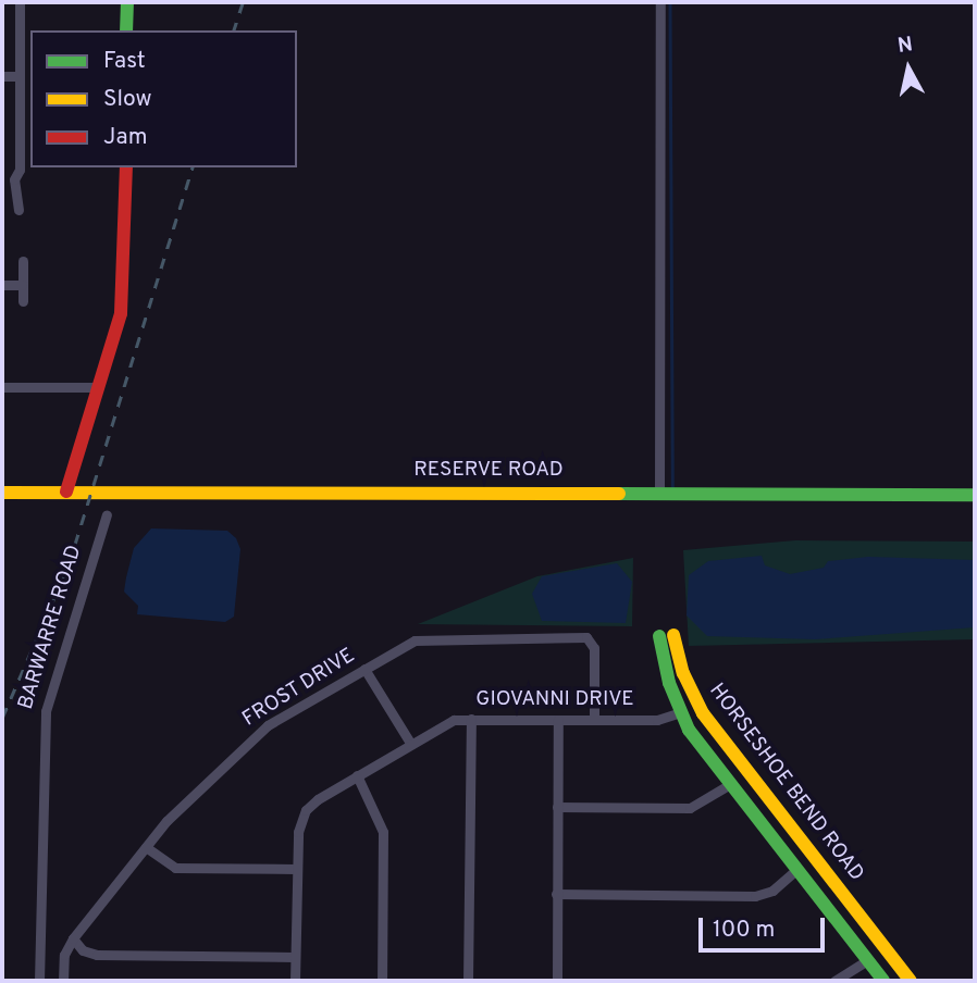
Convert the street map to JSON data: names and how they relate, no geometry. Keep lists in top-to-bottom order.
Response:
{
  "streets": {
    "street": [
      "RESERVE ROAD",
      "BARWARRE ROAD",
      "FROST DRIVE",
      "GIOVANNI DRIVE",
      "HORSESHOE BEND ROAD"
    ]
  },
  "crossings": [
    ["FROST DRIVE", "GIOVANNI DRIVE"],
    ["GIOVANNI DRIVE", "HORSESHOE BEND ROAD"]
  ],
  "legend": ["Fast", "Slow", "Jam"],
  "scale_bar": "100 m",
  "north": "top"
}
